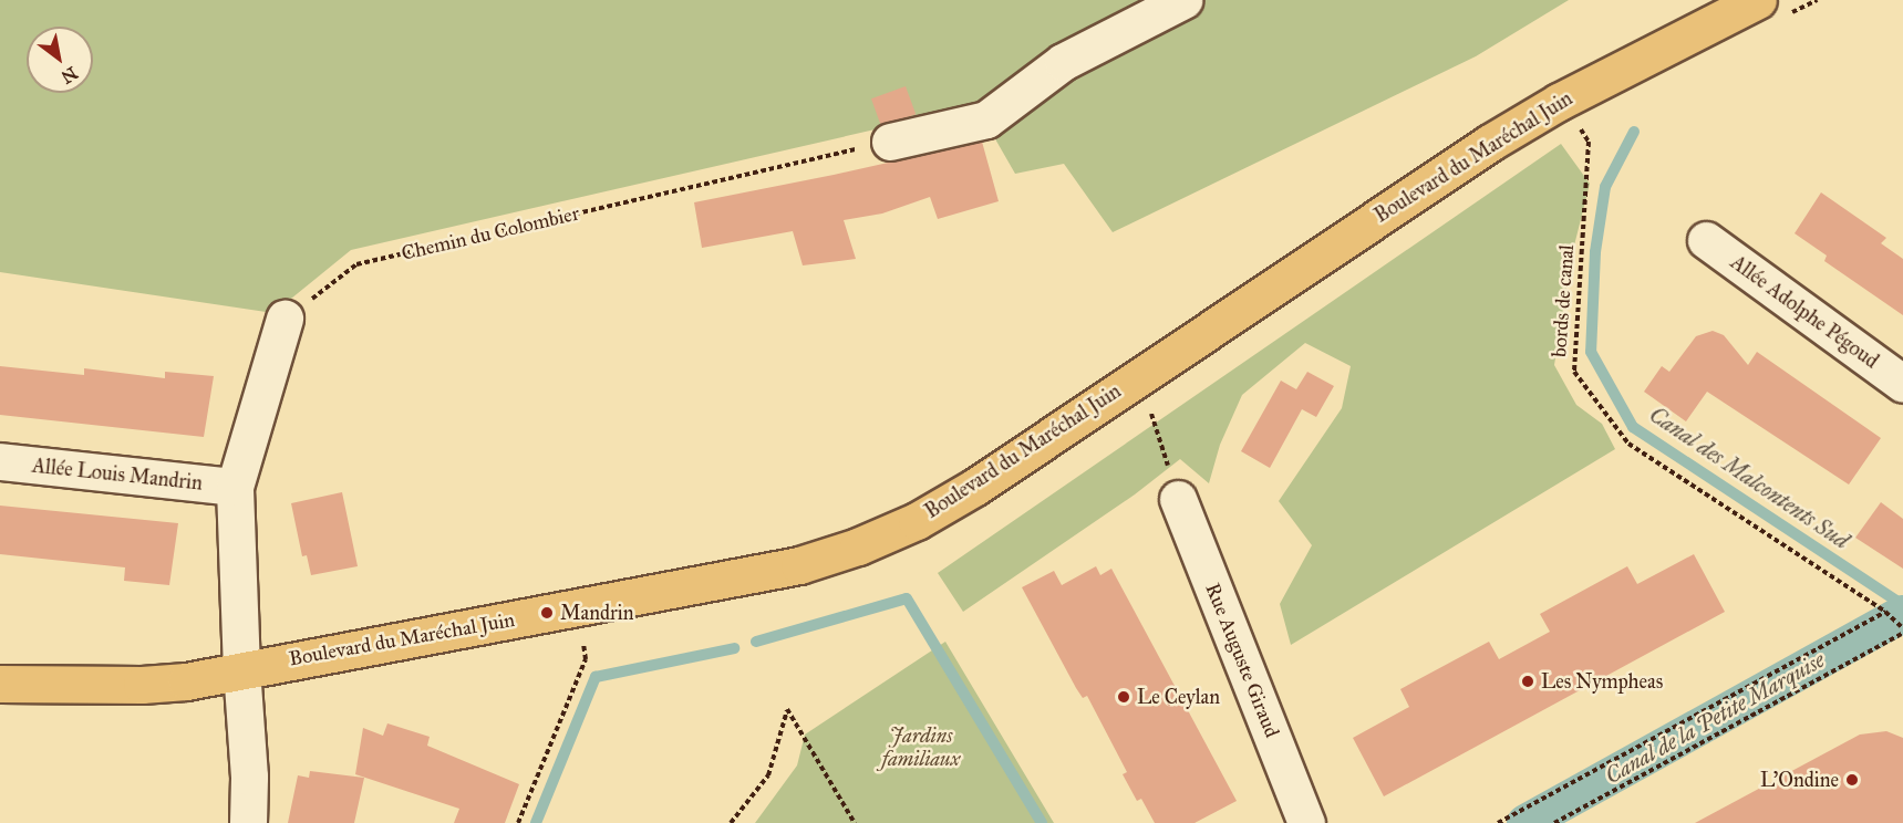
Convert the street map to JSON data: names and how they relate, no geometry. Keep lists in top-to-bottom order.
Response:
{
  "streets": {
    "main road": ["Boulevard du Maréchal Juin"],
    "street": ["Allée Adolphe Pégoud", "Allée Louis Mandrin", "Rue Auguste Giraud"],
    "path": ["Chemin du Colombier", "bords de canal"]
  },
  "water": ["Canal des Malcontents Sud", "Canal de la Petite Marquise"],
  "parks": ["Jardins familiaux"],
  "places": [
    "Mandrin",
    "Les Nympheas",
    "Le Ceylan",
    "L'Ondine"
  ],
  "north": "bottom right"
}
